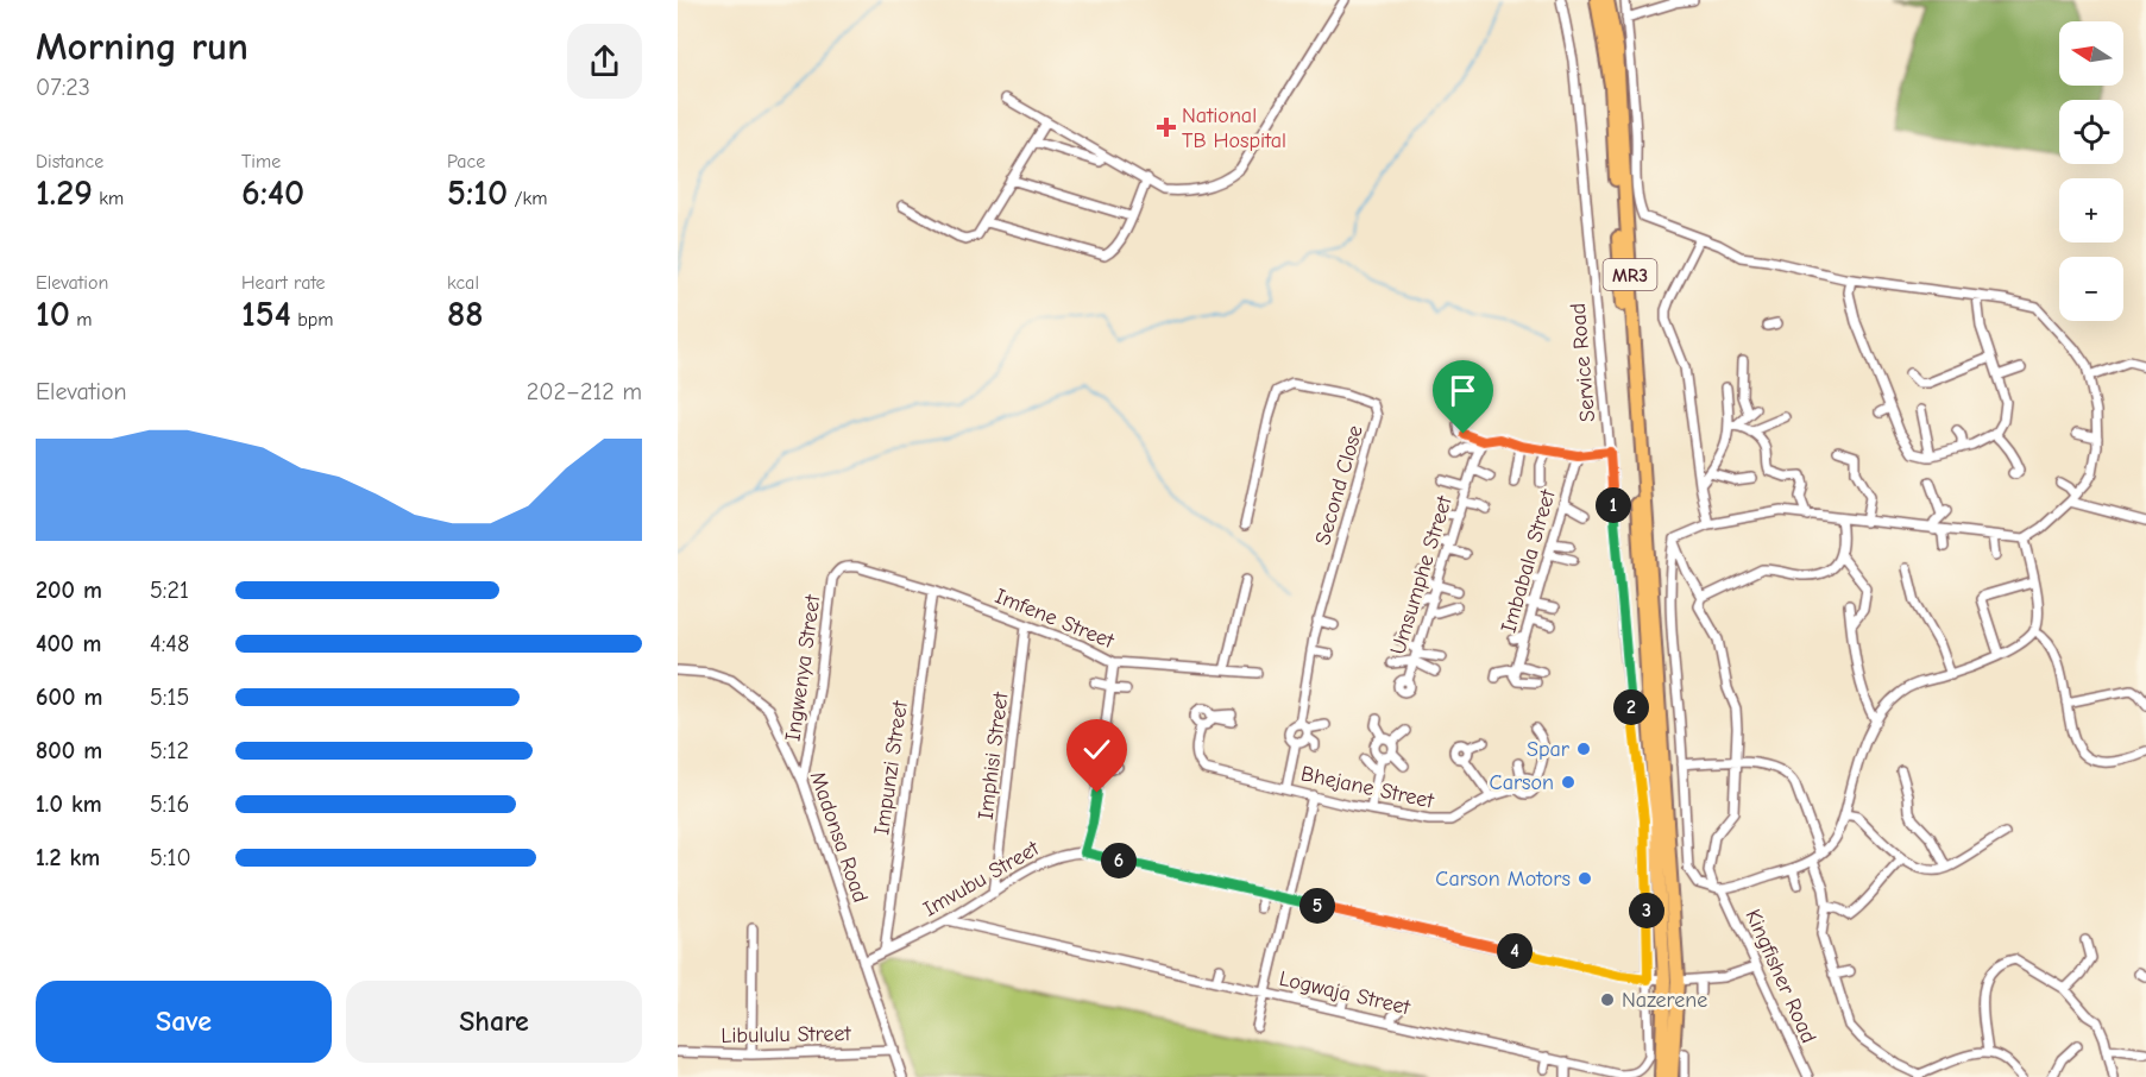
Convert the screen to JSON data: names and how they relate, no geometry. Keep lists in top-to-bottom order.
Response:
{
  "streets": {
    "highway": ["MR3"],
    "street": [
      "Service Road",
      "Second Close",
      "Imbabala Street",
      "Umsumphe Street",
      "Imfene Street",
      "Ingwenya Street",
      "Imphisi Street",
      "Impunzi Street",
      "Bhejane Street",
      "Madonsa Road",
      "Imvubu Street",
      "Kingfisher Road",
      "Logwaja Street",
      "Libululu Street"
    ]
  },
  "crossings": [
    ["MR3", "Imvubu Street"],
    ["Service Road", "Imvubu Street"],
    ["Service Road", "Logwaja Street"],
    ["Imfene Street", "Ingwenya Street"],
    ["Imfene Street", "Imphisi Street"],
    ["Imfene Street", "Impunzi Street"],
    ["Ingwenya Street", "Madonsa Road"],
    ["Imphisi Street", "Imvubu Street"],
    ["Impunzi Street", "Imvubu Street"],
    ["Madonsa Road", "Imvubu Street"],
    ["Madonsa Road", "Libululu Street"],
    ["Imvubu Street", "Kingfisher Road"],
    ["Imvubu Street", "Logwaja Street"]
  ],
  "places": {
    "health": ["National TB Hospital"],
    "other": [
      "Spar",
      "Carson",
      "Carson Motors",
      "Nazerene"
    ]
  },
  "north": "left",
  "page": {
    "heading": ["Morning run", "07:23"],
    "map_buttons": ["+", "−"],
    "stats": [
      ["Distance", "1.29 km"],
      ["Time", "6:40"],
      ["Pace", "5:10 /km"],
      ["Elevation", "10 m"],
      ["Heart rate", "154 bpm"],
      ["kcal", "88"]
    ],
    "chart": ["Elevation", "202–212 m"],
    "pins": [
      "1",
      "2",
      "6",
      "5",
      "3",
      "4"
    ],
    "list": [
      {
        "name": "200 m",
        "note": "5:21"
      },
      {
        "name": "400 m",
        "note": "4:48"
      },
      {
        "name": "600 m",
        "note": "5:15"
      },
      {
        "name": "800 m",
        "note": "5:12"
      },
      {
        "name": "1.0 km",
        "note": "5:16"
      },
      {
        "name": "1.2 km",
        "note": "5:10"
      }
    ],
    "buttons": ["Save", "Share"]
  }
}
